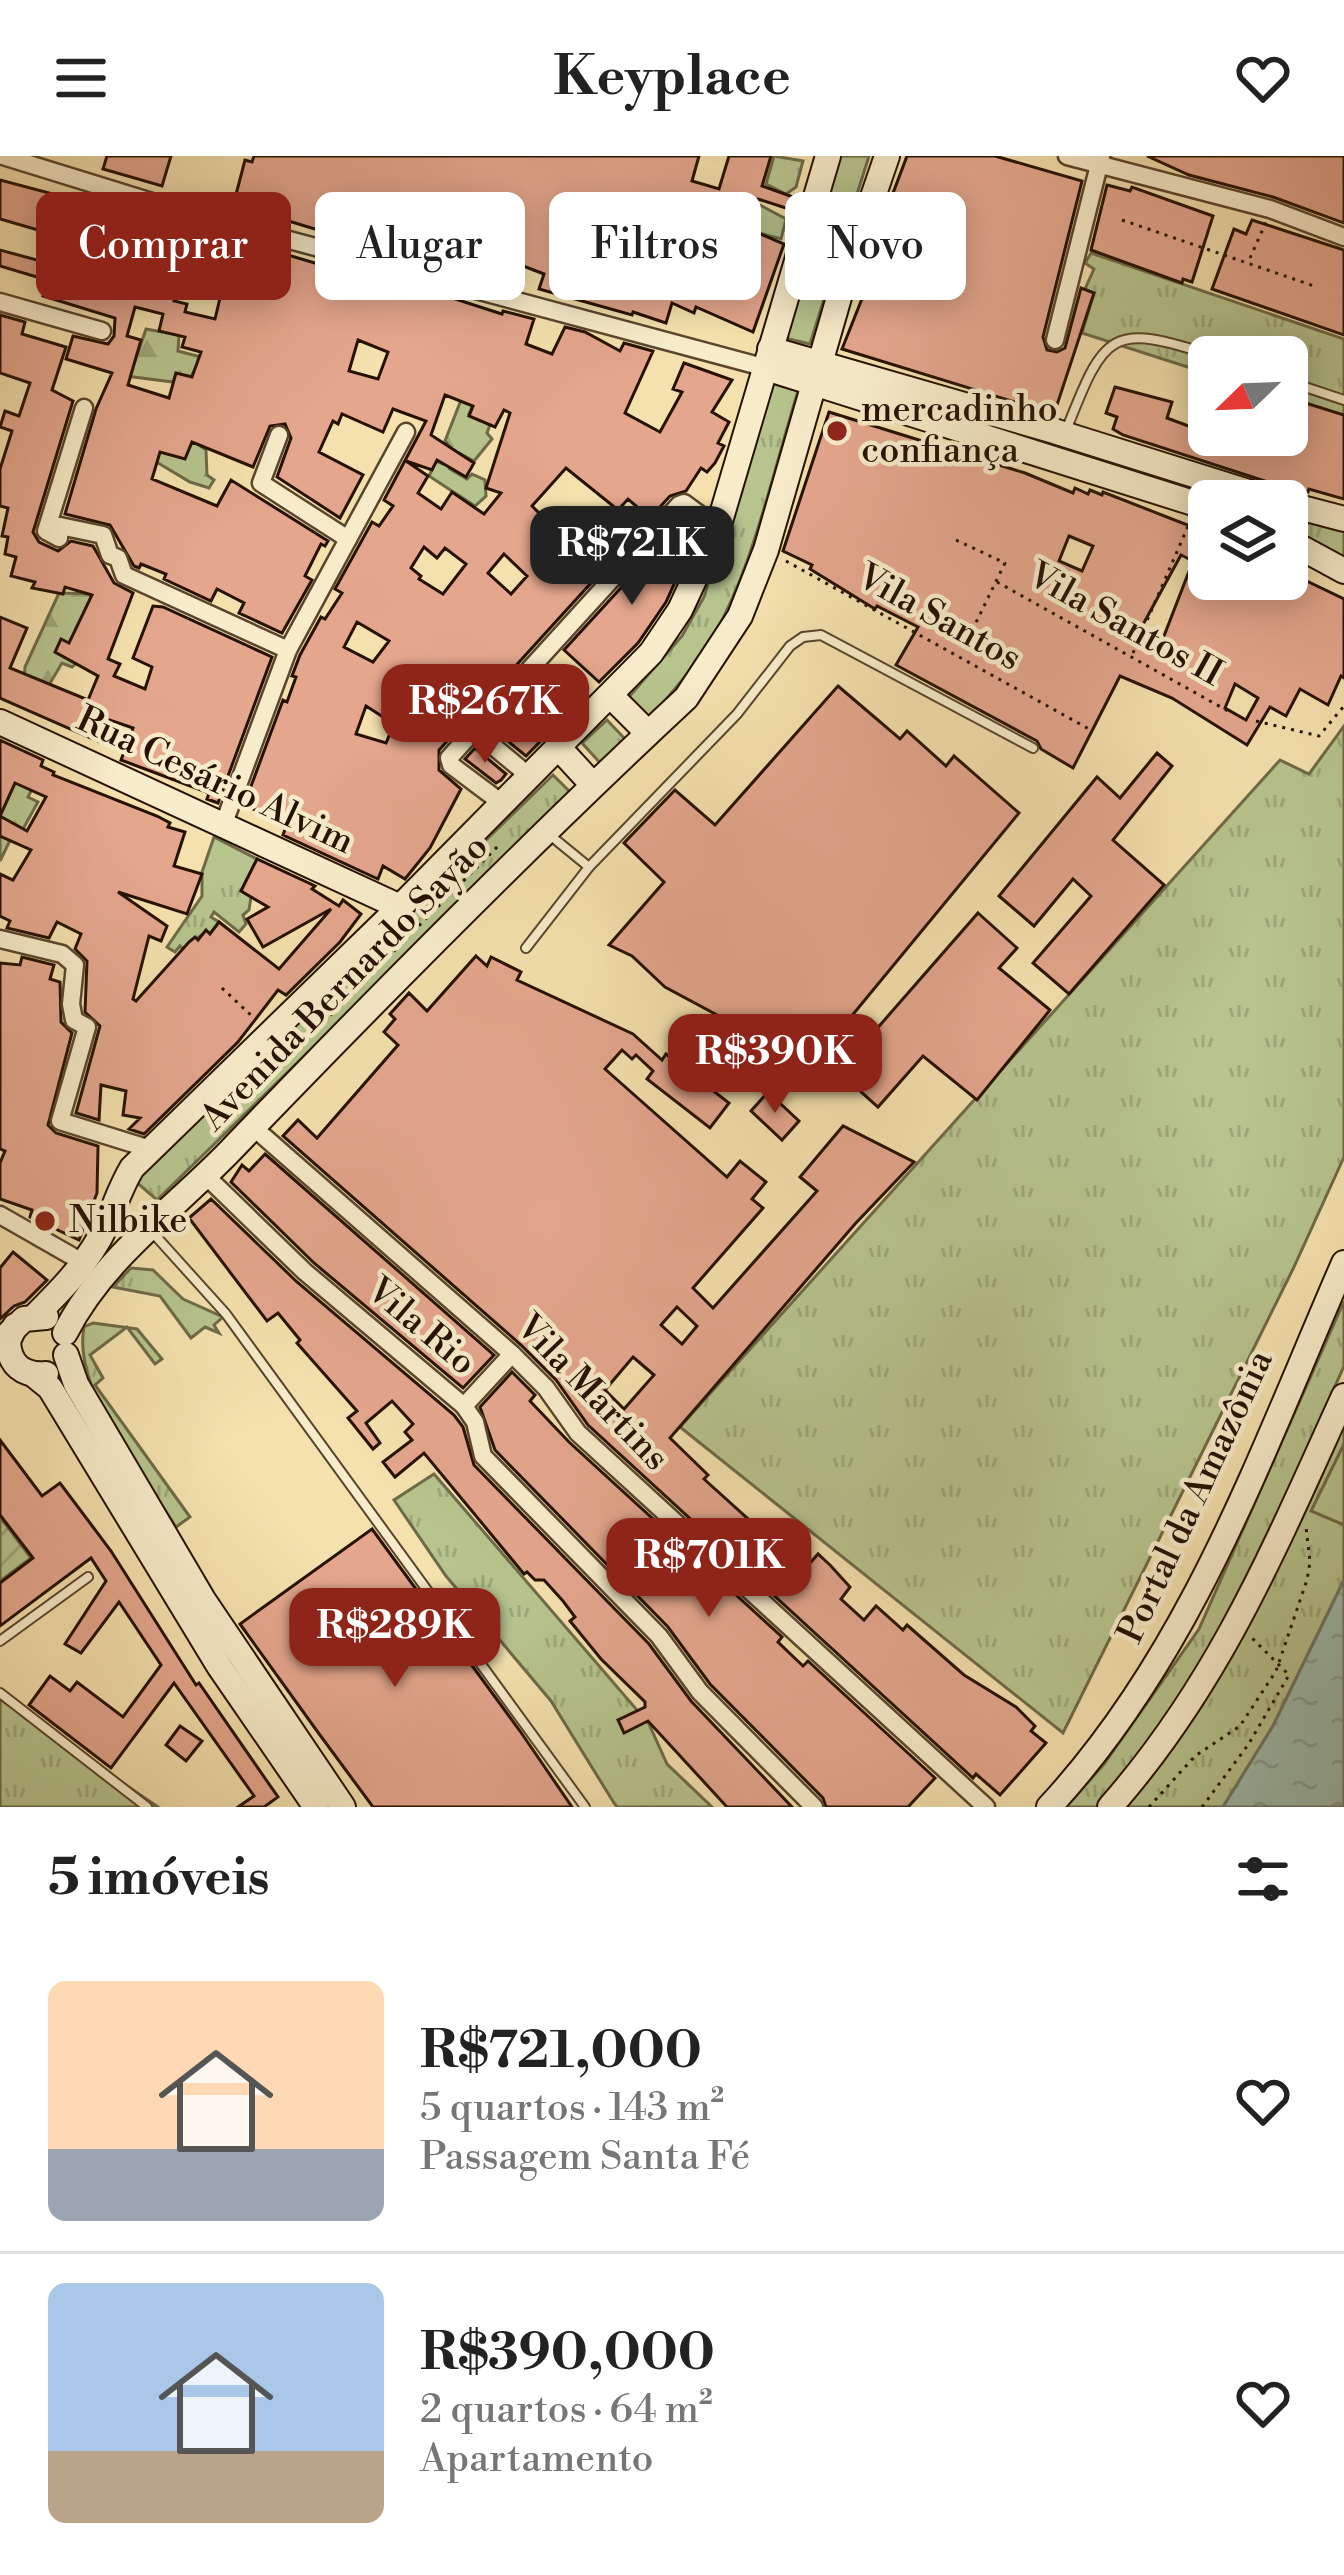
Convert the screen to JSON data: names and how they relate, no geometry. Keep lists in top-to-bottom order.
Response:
{
  "streets": {
    "street": [
      "Rua Cesário Alvim",
      "Avenida Bernardo Sayão",
      "Vila Rio",
      "Vila Martins",
      "Portal da Amazônia"
    ],
    "path": ["Vila Santos", "Vila Santos II"]
  },
  "crossings": [
    ["Vila Santos", "Avenida Bernardo Sayão"],
    ["Rua Cesário Alvim", "Avenida Bernardo Sayão"],
    ["Avenida Bernardo Sayão", "Vila Rio"],
    ["Avenida Bernardo Sayão", "Vila Martins"]
  ],
  "places": ["mercadinho confiança", "Nilbike"],
  "north": "bottom left",
  "page": {
    "header": "Keyplace",
    "chip": [
      "Comprar",
      "Alugar",
      "Filtros",
      "Novo"
    ],
    "price": [
      "R$721K",
      "R$267K",
      "R$390K",
      "R$701K",
      "R$289K"
    ],
    "heading": "5 imóveis",
    "list": [
      {
        "name": "R$721,000",
        "note": "5 quartos · 143 m² · Passagem Santa Fé"
      },
      {
        "name": "R$390,000",
        "note": "2 quartos · 64 m² · Apartamento"
      }
    ]
  }
}
